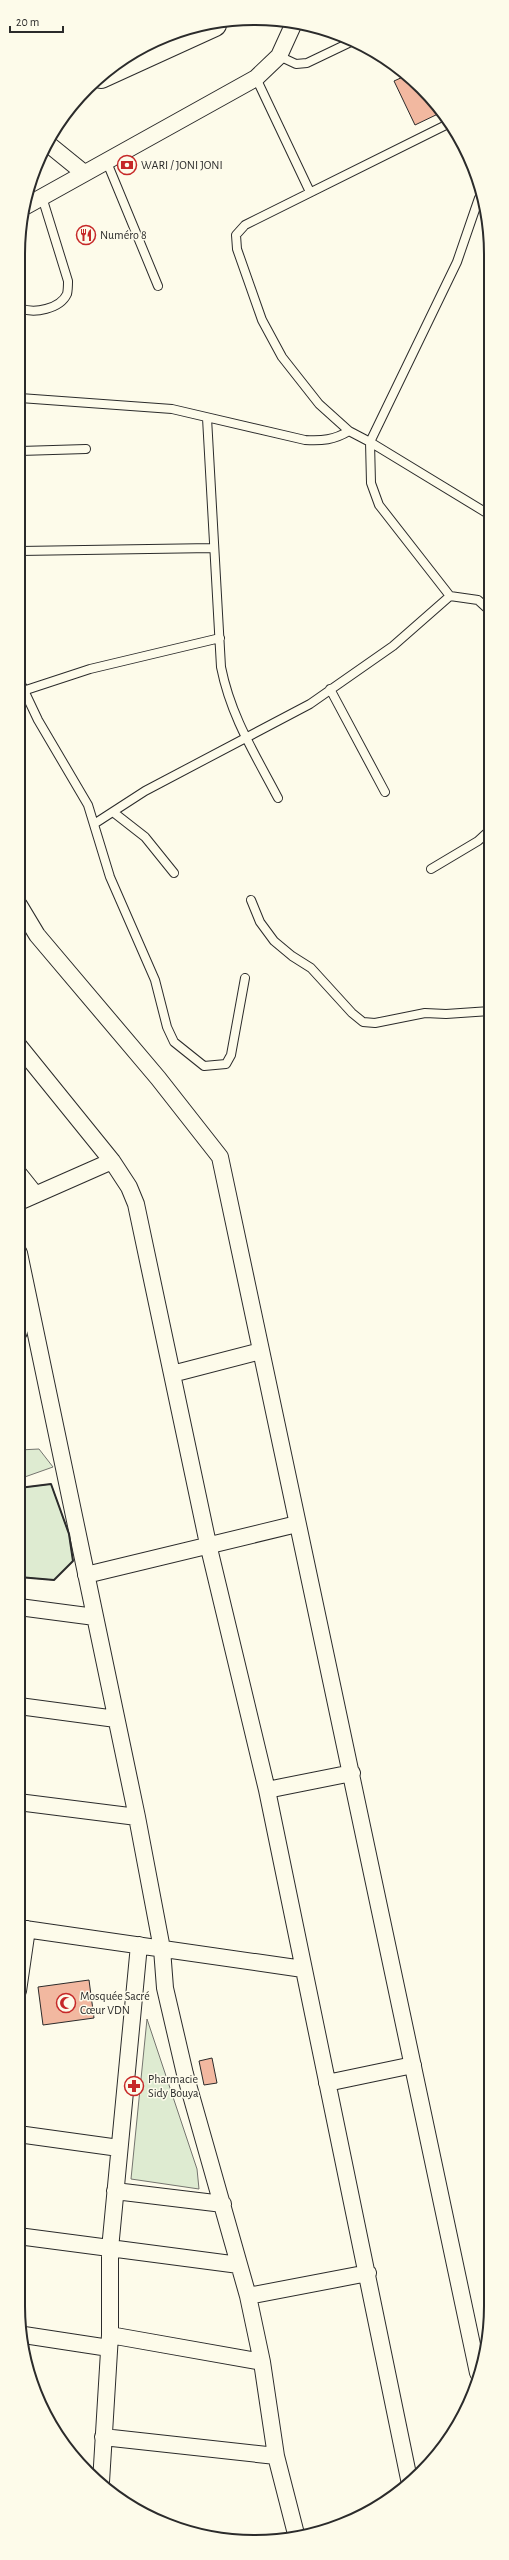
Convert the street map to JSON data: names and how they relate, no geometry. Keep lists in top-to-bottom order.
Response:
{
  "places": {
    "bank": ["WARI / JONI JONI"],
    "restaurant": ["Numéro 8"],
    "mosque": ["Mosquée Sacré Cœur VDN"],
    "pharmacy": ["Pharmacie Sidy Bouya"]
  },
  "scale_bar": "20 m"
}
